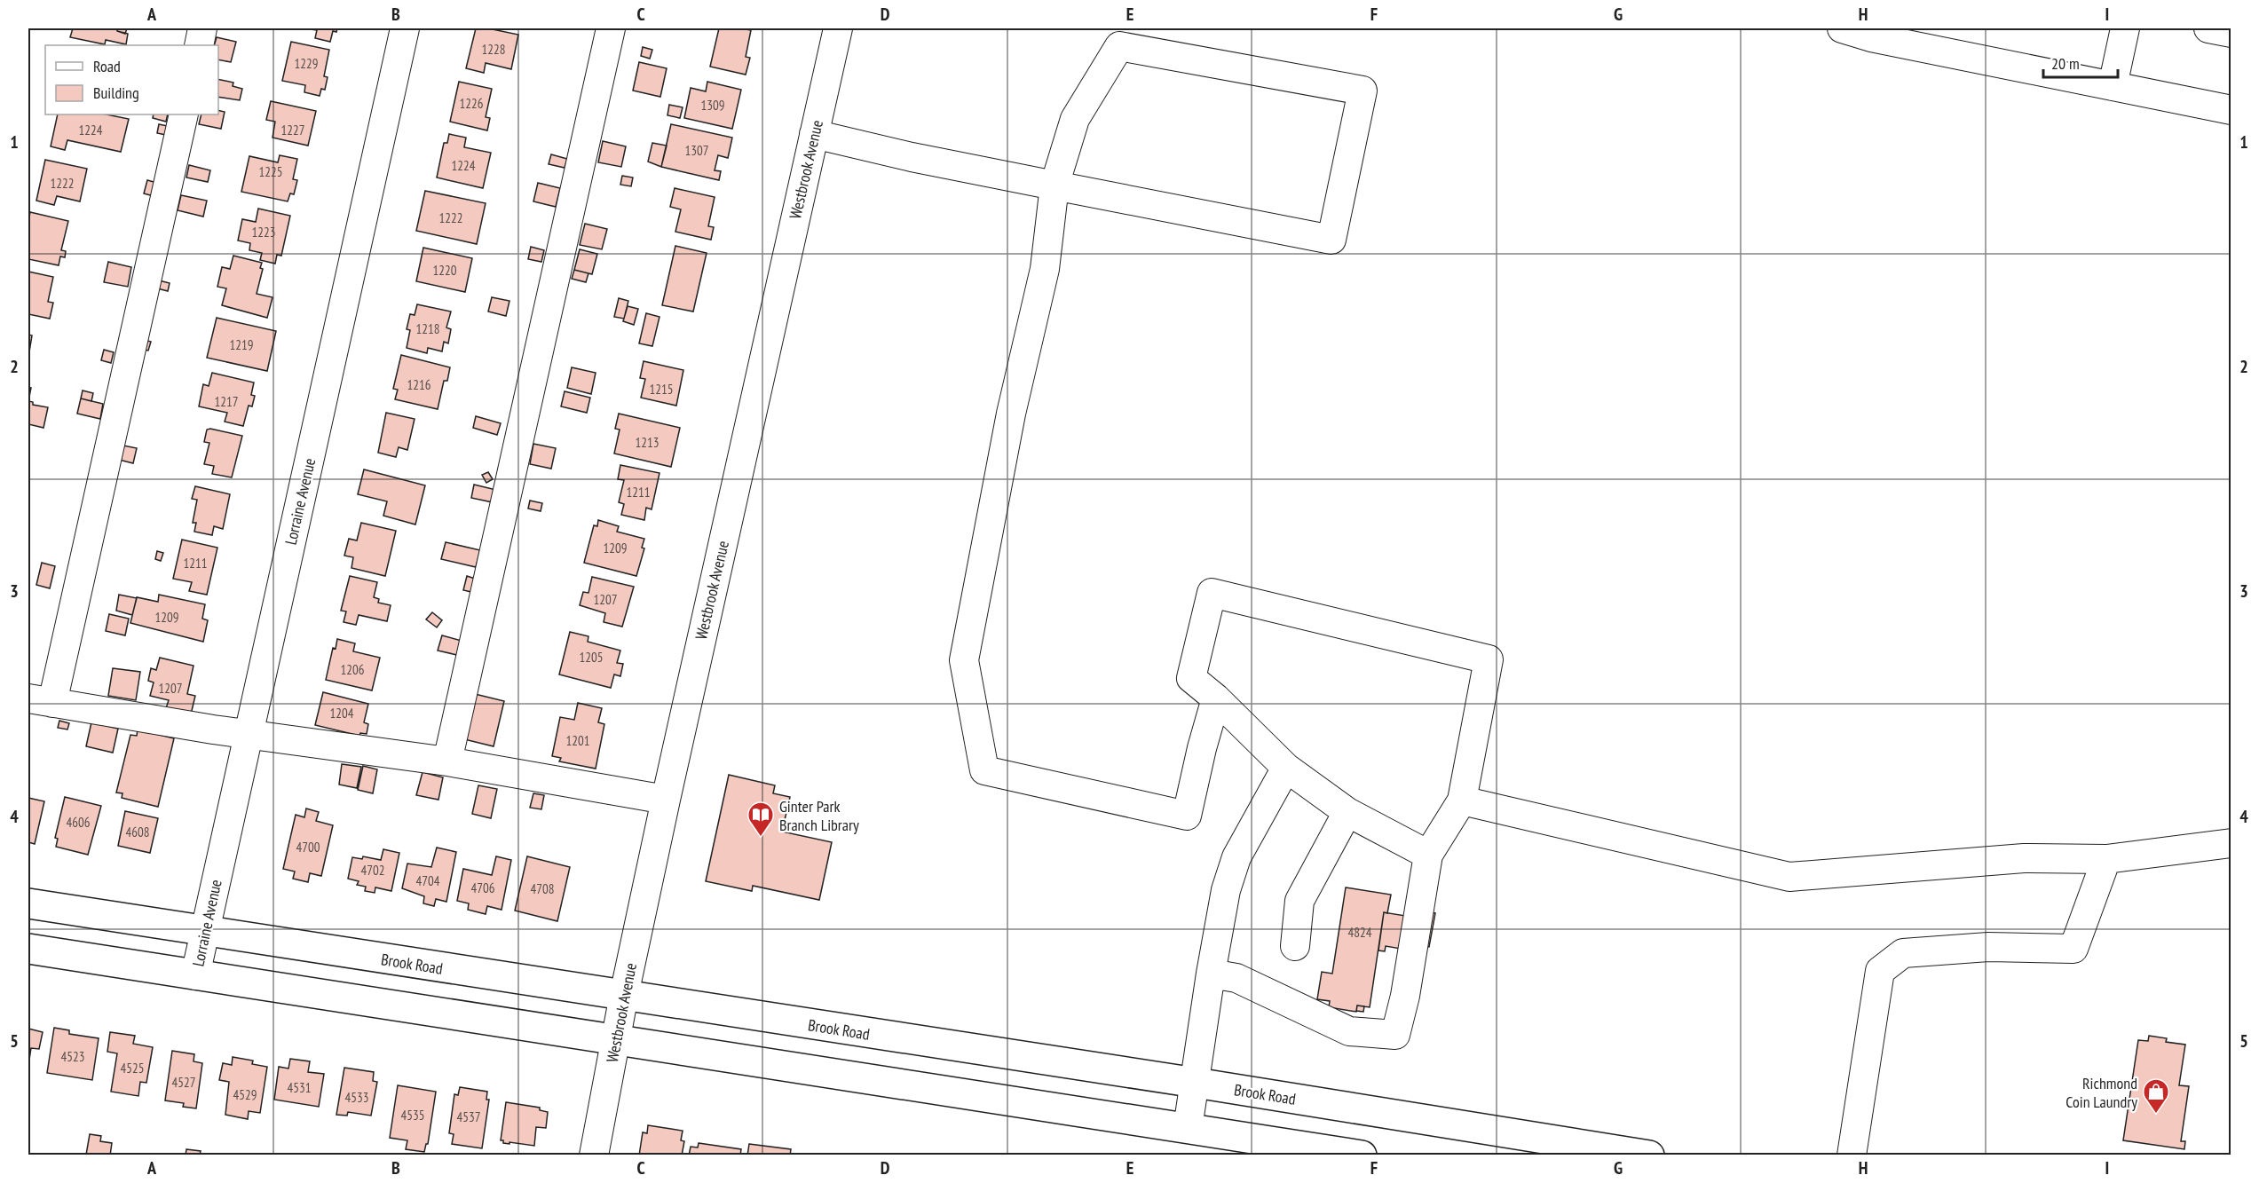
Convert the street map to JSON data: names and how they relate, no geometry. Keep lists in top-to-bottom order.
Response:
{
  "streets": {
    "main road": ["Brook Road"],
    "street": ["Westbrook Avenue", "Lorraine Avenue"]
  },
  "crossings": [
    ["Westbrook Avenue", "Brook Road"],
    ["Lorraine Avenue", "Brook Road"]
  ],
  "places": {
    "library": ["Ginter Park Branch Library"],
    "shop": ["Richmond Coin Laundry"]
  },
  "house_numbers": [
    "1228",
    "1229",
    "1226",
    "1309",
    "1224",
    "1227",
    "1307",
    "1224",
    "1225",
    "1222",
    "1222",
    "1223",
    "1220",
    "1218",
    "1219",
    "1216",
    "1215",
    "1217",
    "1213",
    "1211",
    "1209",
    "1211",
    "1207",
    "1209",
    "1205",
    "1206",
    "1207",
    "1204",
    "1201",
    "4606",
    "4608",
    "4700",
    "4702",
    "4704",
    "4706",
    "4708",
    "4824",
    "4523",
    "4525",
    "4527",
    "4531",
    "4529",
    "4533",
    "4535",
    "4537"
  ],
  "legend": ["Road", "Building"],
  "scale_bar": "20 m",
  "grid": {
    "columns": [
      "A",
      "B",
      "C",
      "D",
      "E",
      "F",
      "G",
      "H",
      "I"
    ],
    "rows": [
      "1",
      "2",
      "3",
      "4",
      "5"
    ]
  }
}
